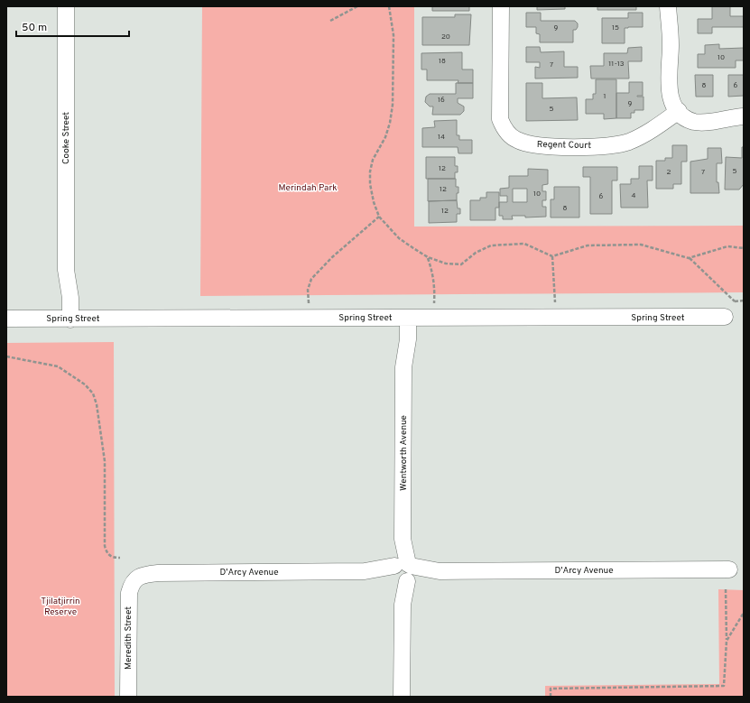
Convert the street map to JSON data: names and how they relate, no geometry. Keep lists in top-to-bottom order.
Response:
{
  "streets": {
    "street": [
      "Cooke Street",
      "Regent Court",
      "Spring Street",
      "Wentworth Avenue",
      "D'Arcy Avenue",
      "Meredith Street"
    ]
  },
  "crossings": [
    ["Cooke Street", "Spring Street"],
    ["Spring Street", "Wentworth Avenue"],
    ["Wentworth Avenue", "D'Arcy Avenue"],
    ["D'Arcy Avenue", "Meredith Street"]
  ],
  "parks": ["Merindah Park", "Tjilatjirrin Reserve"],
  "house_numbers": [
    "9",
    "15",
    "20",
    "10",
    "18",
    "11-13",
    "7",
    "8",
    "6",
    "1",
    "16",
    "9",
    "5",
    "14",
    "12",
    "5",
    "2",
    "7",
    "12",
    "10",
    "4",
    "6",
    "8",
    "12"
  ],
  "scale_bar": "50 m"
}
